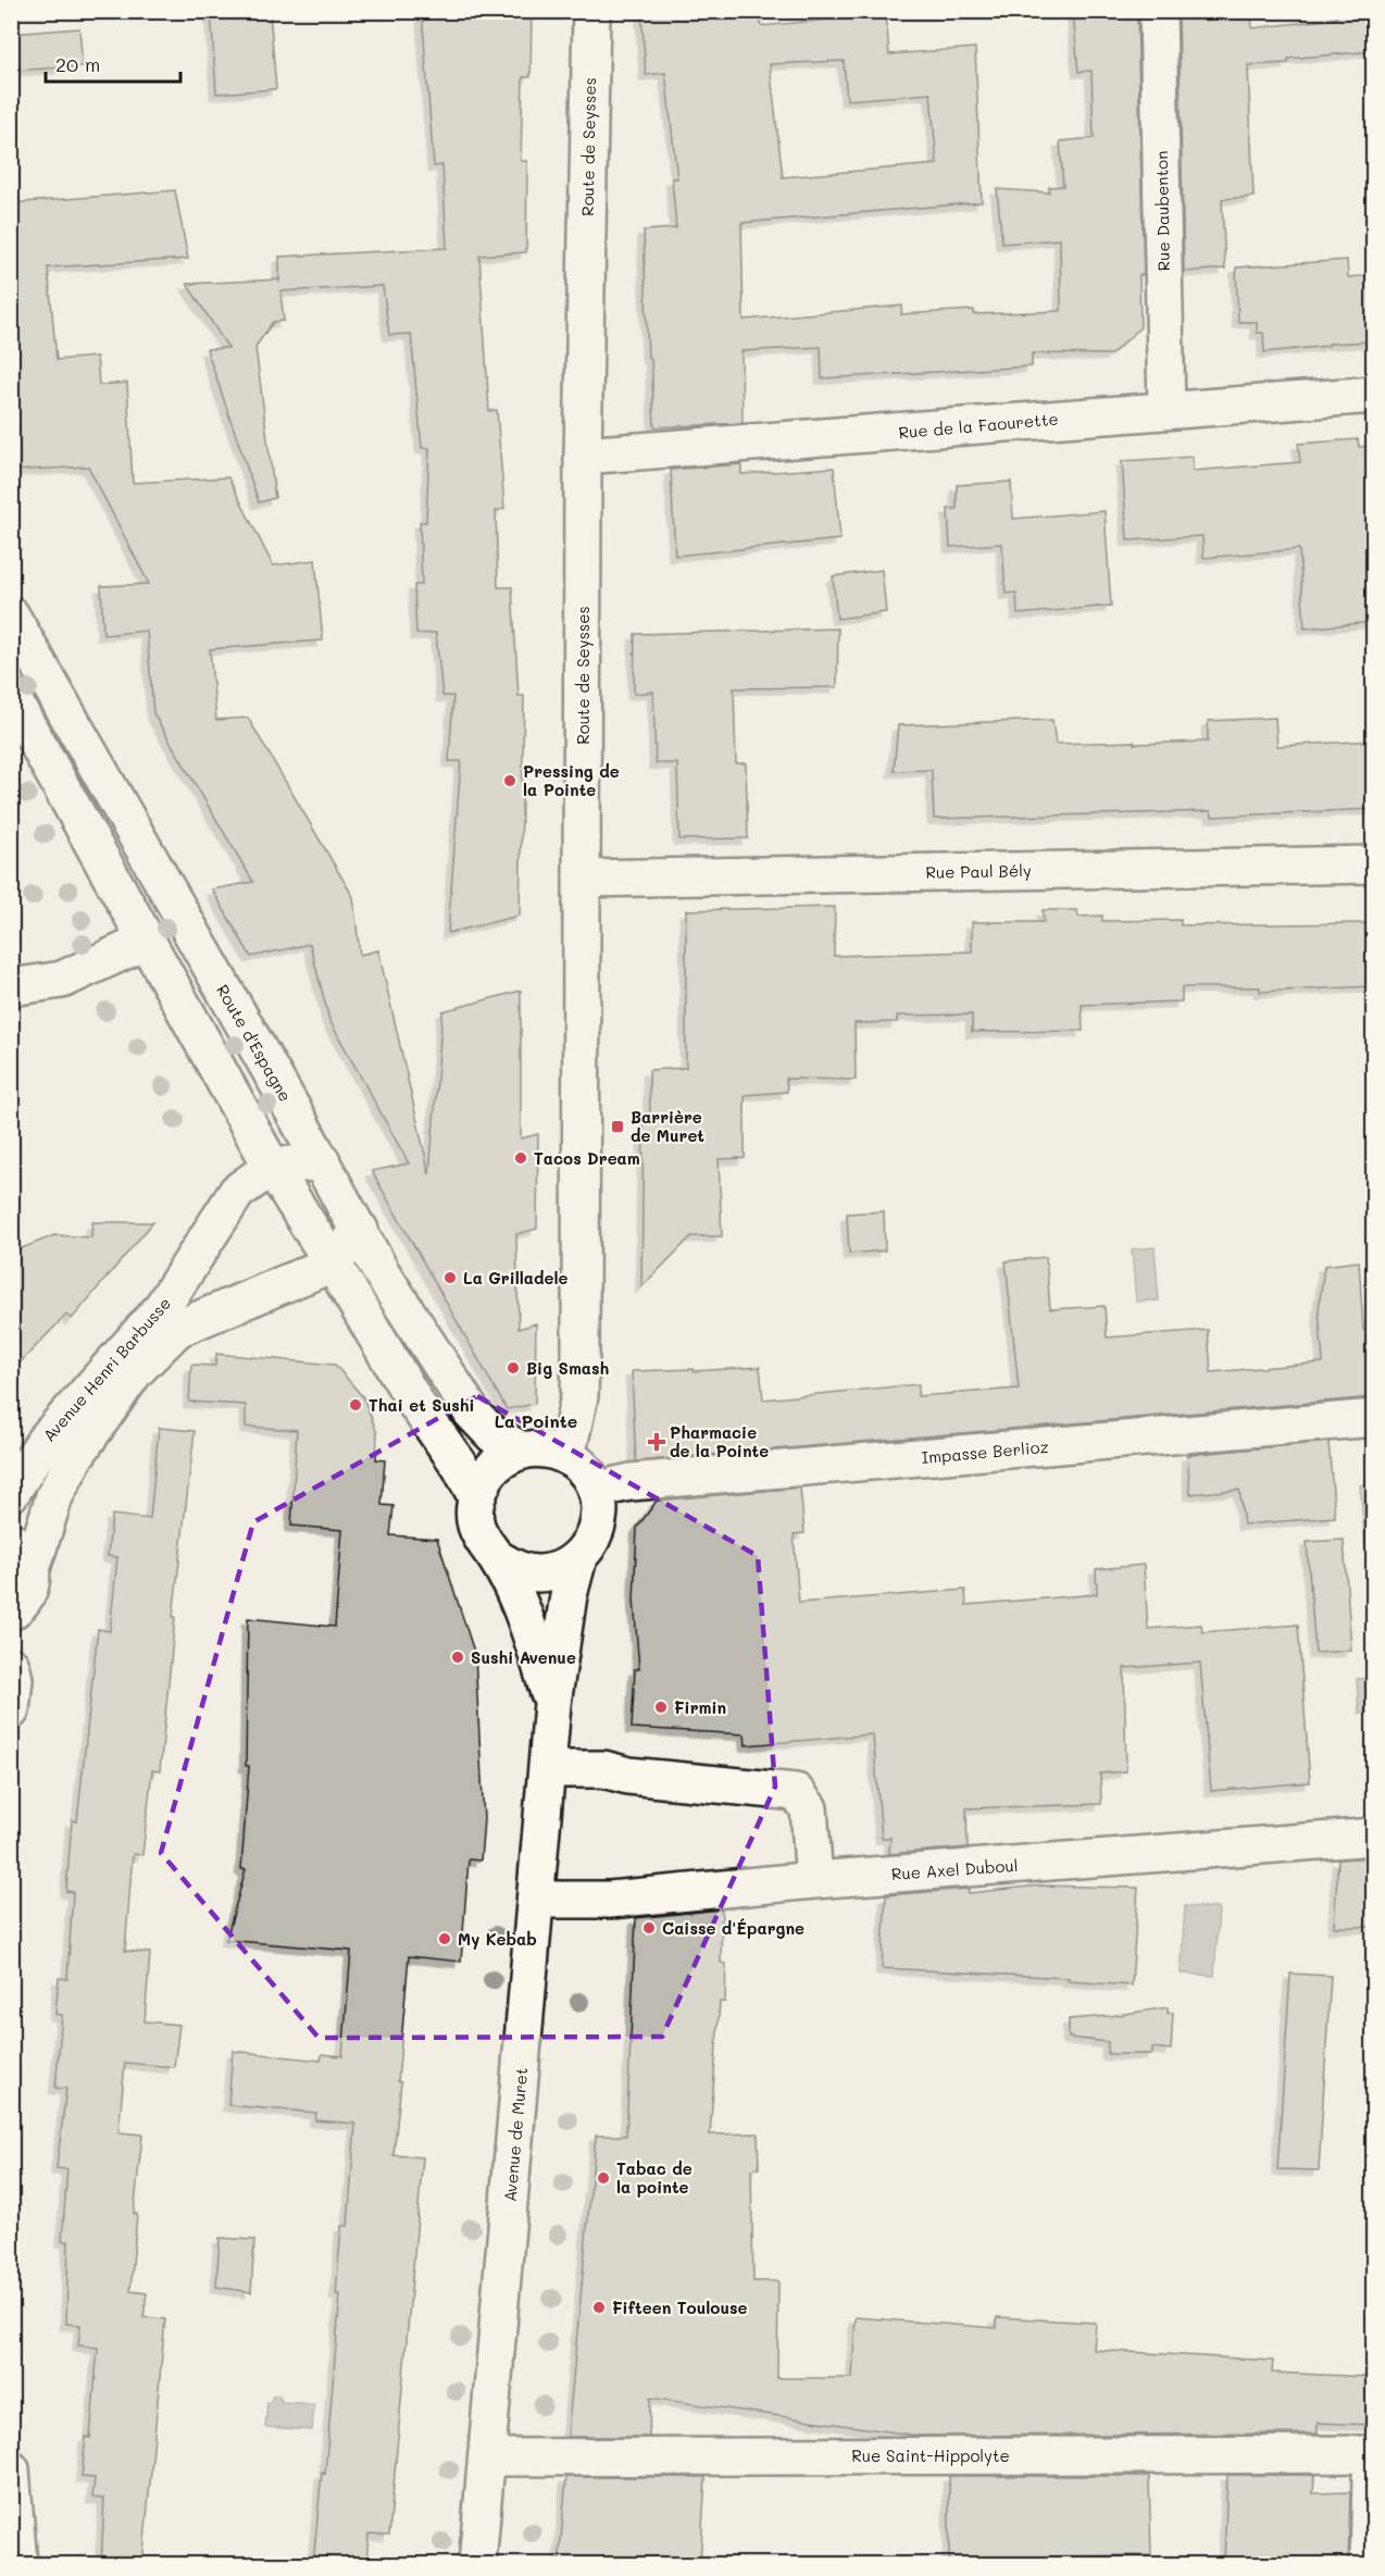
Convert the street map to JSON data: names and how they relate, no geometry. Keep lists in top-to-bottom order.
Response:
{
  "streets": {
    "street": [
      "Route de Seysses",
      "Rue Daubenton",
      "Rue de la Faourette",
      "Rue Paul Bély",
      "Route d'Espagne",
      "Avenue Henri Barbusse",
      "Impasse Berlioz",
      "Rue Axel Duboul",
      "Avenue de Muret",
      "Rue Saint-Hippolyte"
    ]
  },
  "crossings": [
    ["Route de Seysses", "Rue de la Faourette"],
    ["Route de Seysses", "Rue Paul Bély"],
    ["Route de Seysses", "Route d'Espagne"],
    ["Route de Seysses", "Impasse Berlioz"],
    ["Route de Seysses", "Avenue de Muret"],
    ["Rue Daubenton", "Rue de la Faourette"],
    ["Route d'Espagne", "Avenue Henri Barbusse"],
    ["Route d'Espagne", "Impasse Berlioz"],
    ["Route d'Espagne", "Avenue de Muret"],
    ["Impasse Berlioz", "Avenue de Muret"],
    ["Rue Axel Duboul", "Avenue de Muret"],
    ["Avenue de Muret", "Rue Saint-Hippolyte"]
  ],
  "districts": ["La Pointe"],
  "places": {
    "other": [
      "Pressing de la Pointe",
      "Tacos Dream",
      "La Grilladele",
      "Big Smash",
      "Thai et Sushi",
      "Sushi Avenue",
      "Firmin",
      "Caisse d'Épargne",
      "My Kebab",
      "Tabac de la pointe",
      "Fifteen Toulouse"
    ],
    "transit": ["Barrière de Muret"],
    "health": ["Pharmacie de la Pointe"]
  },
  "scale_bar": "20 m"
}
